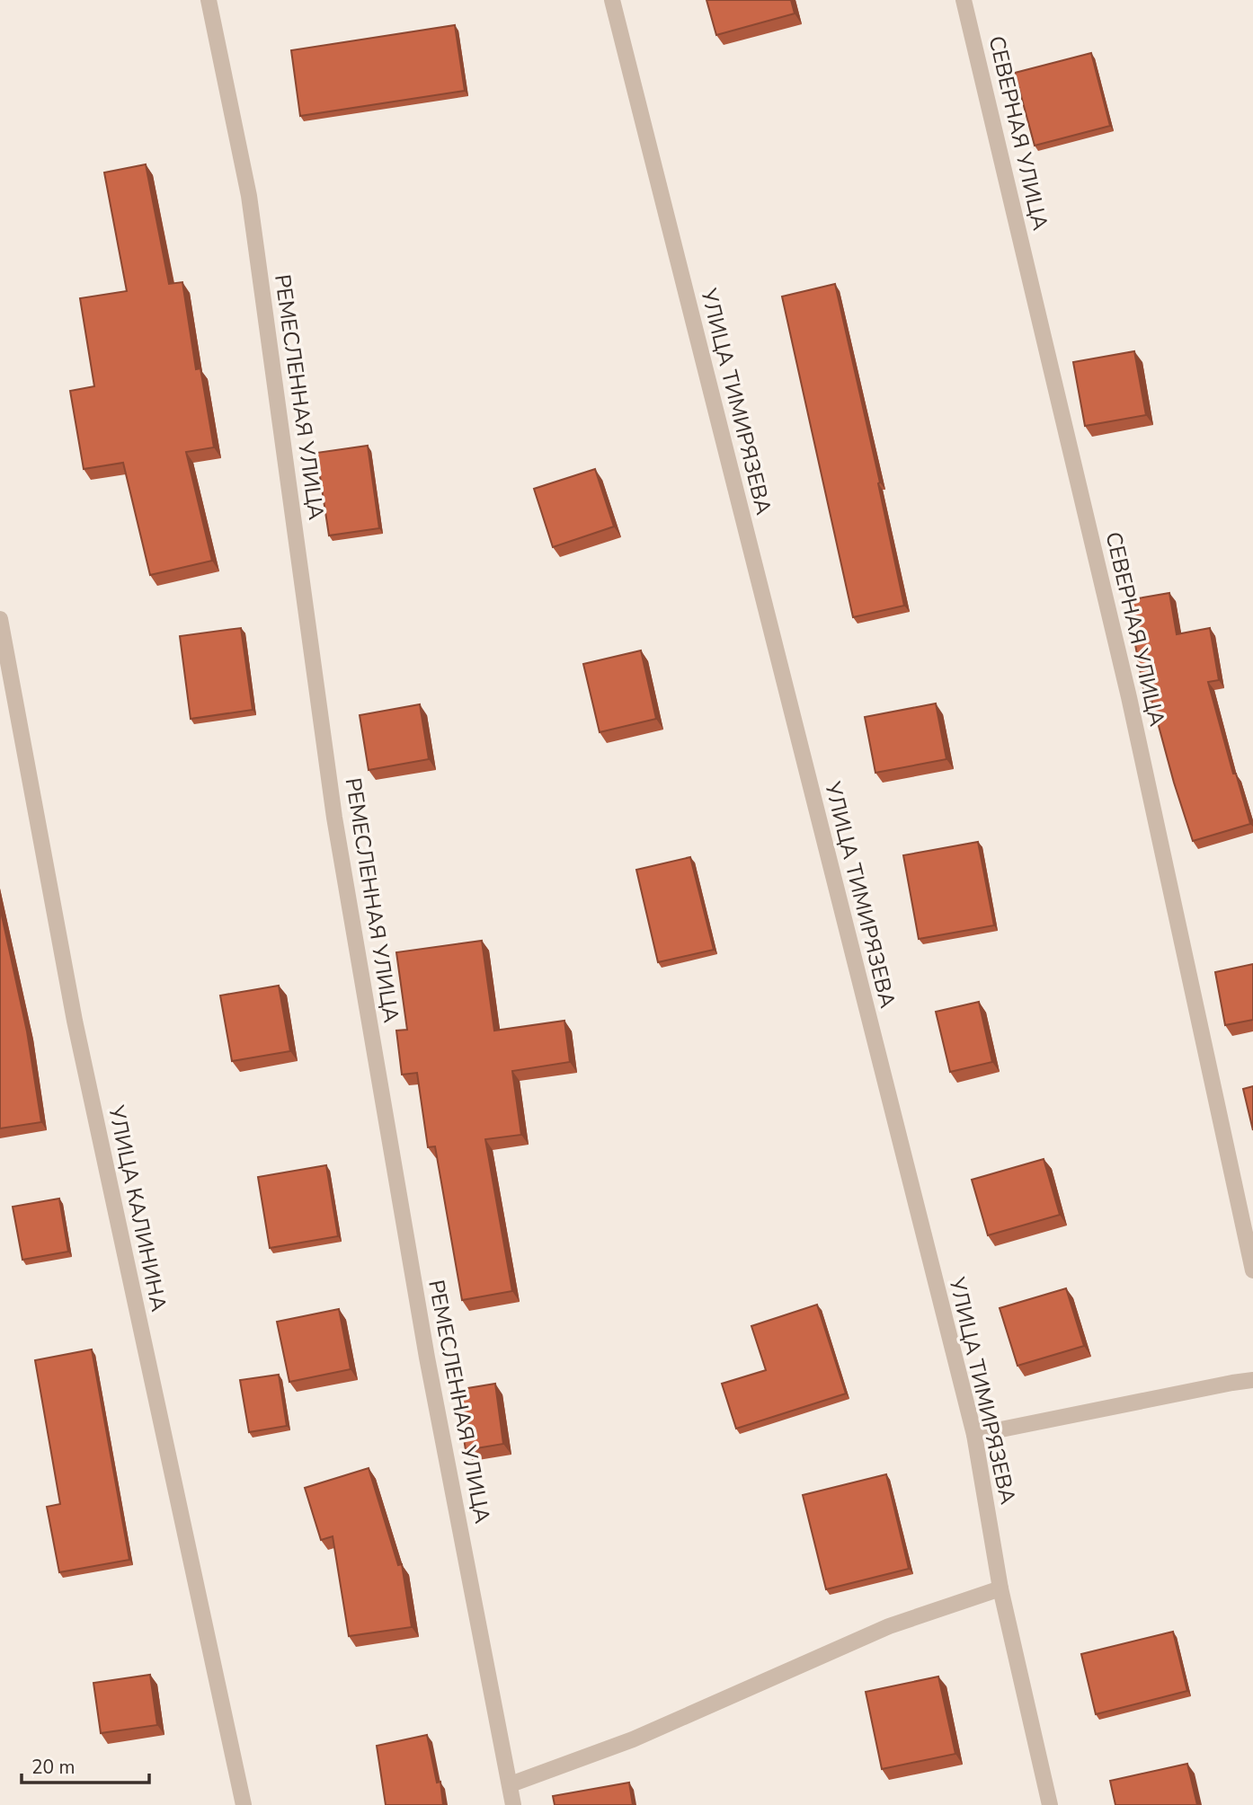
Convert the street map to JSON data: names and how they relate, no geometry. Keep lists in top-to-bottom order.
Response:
{
  "streets": {
    "street": [
      "СЕВЕРНАЯ УЛИЦА",
      "РЕМЕСЛЕННАЯ УЛИЦА",
      "УЛИЦА ТИМИРЯЗЕВА",
      "УЛИЦА КАЛИНИНА"
    ]
  },
  "scale_bar": "20 m"
}
